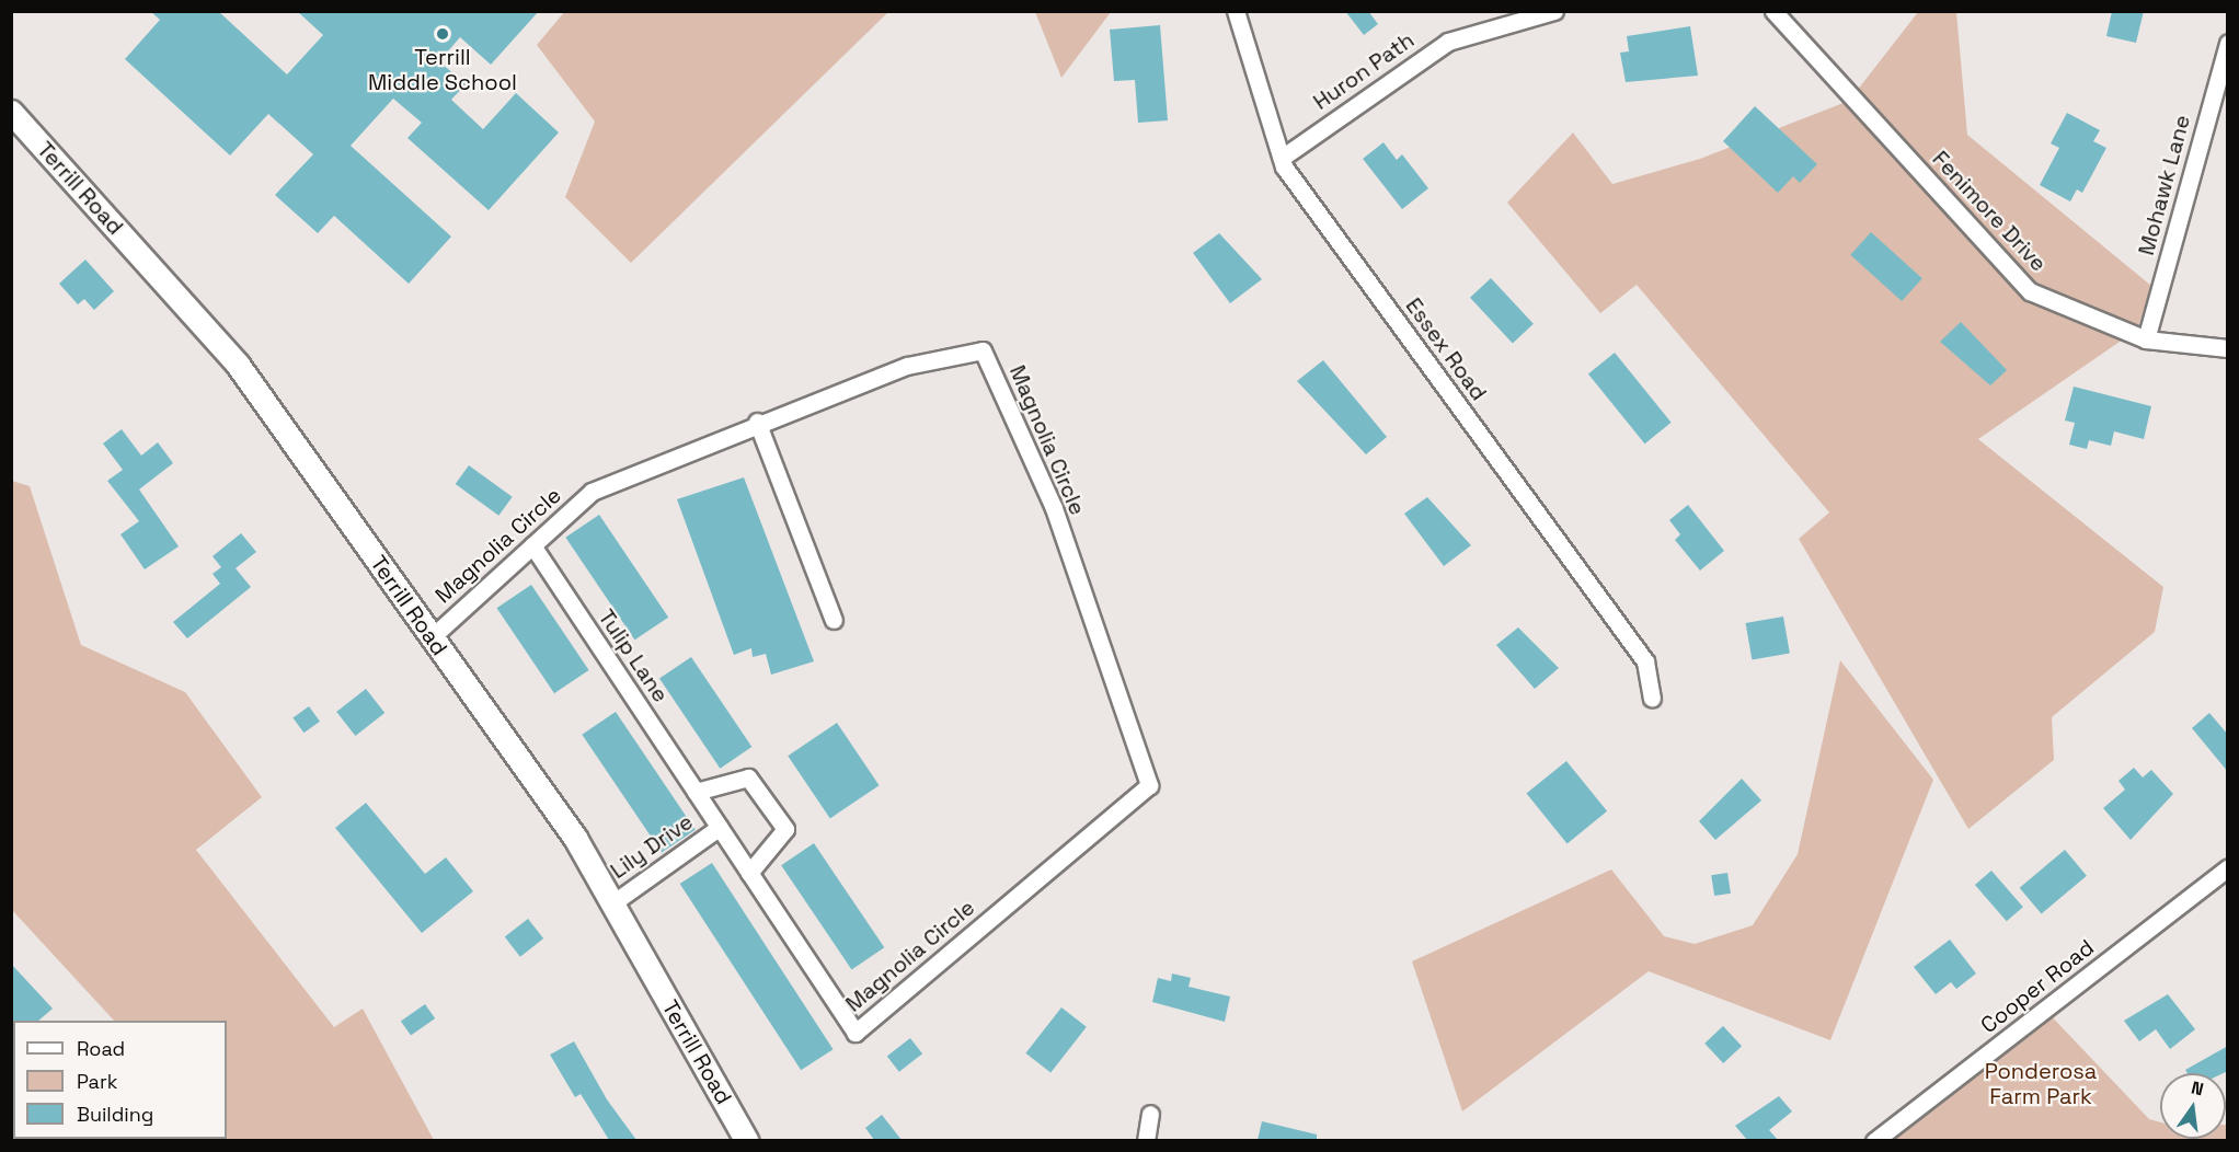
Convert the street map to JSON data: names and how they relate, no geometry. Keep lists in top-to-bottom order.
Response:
{
  "streets": {
    "street": [
      "Huron Path",
      "Mohawk Lane",
      "Terrill Road",
      "Fenimore Drive",
      "Essex Road",
      "Magnolia Circle",
      "Tulip Lane",
      "Lily Drive",
      "Cooper Road"
    ]
  },
  "crossings": [
    ["Huron Path", "Essex Road"],
    ["Mohawk Lane", "Fenimore Drive"],
    ["Terrill Road", "Magnolia Circle"],
    ["Terrill Road", "Lily Drive"],
    ["Magnolia Circle", "Tulip Lane"],
    ["Tulip Lane", "Lily Drive"]
  ],
  "parks": ["Ponderosa Farm Park"],
  "places": ["Terrill Middle School"],
  "legend": ["Road", "Park", "Building"],
  "north": "top"
}
